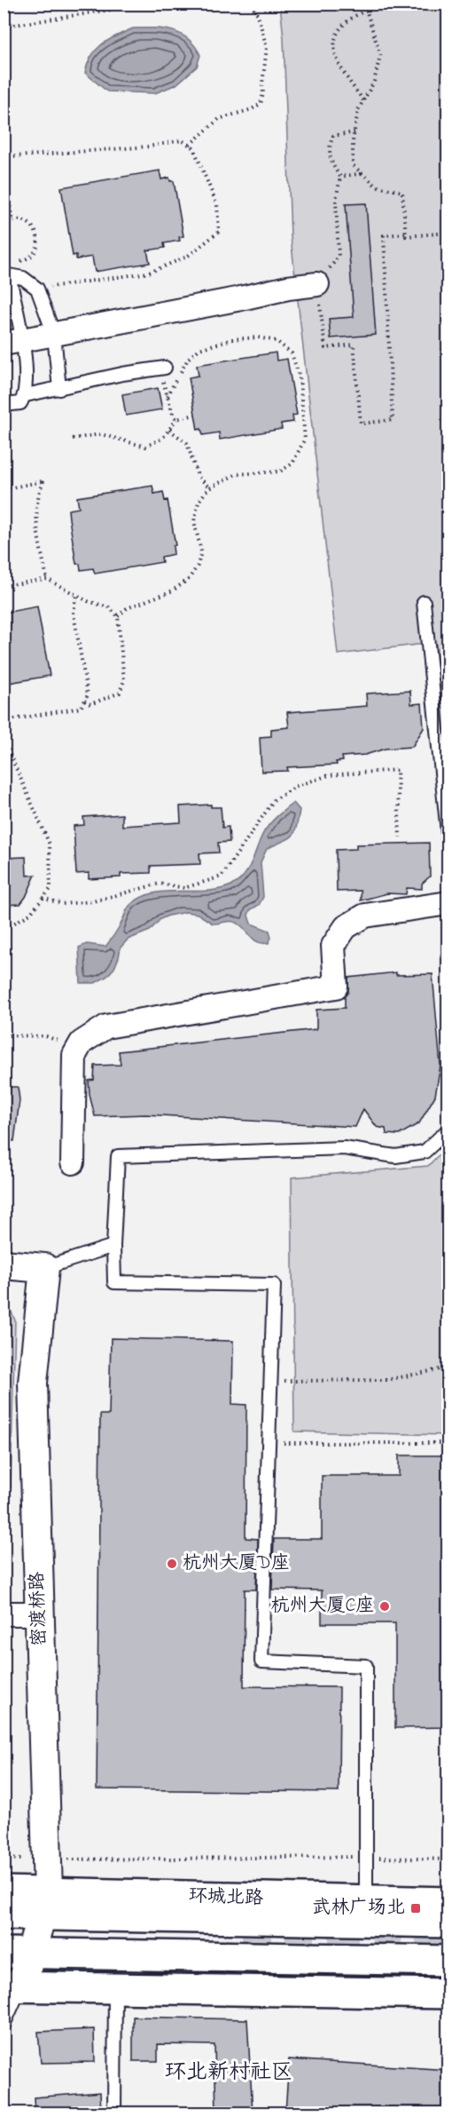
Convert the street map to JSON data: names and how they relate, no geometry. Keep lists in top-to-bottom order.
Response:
{
  "streets": {
    "main road": ["环城北路"],
    "street": ["密渡桥路"]
  },
  "crossings": [
    ["密渡桥路", "环城北路"]
  ],
  "districts": ["环北新村社区"],
  "places": {
    "other": ["杭州大厦D座", "杭州大厦C座"],
    "transit": ["武林广场北"]
  }
}
